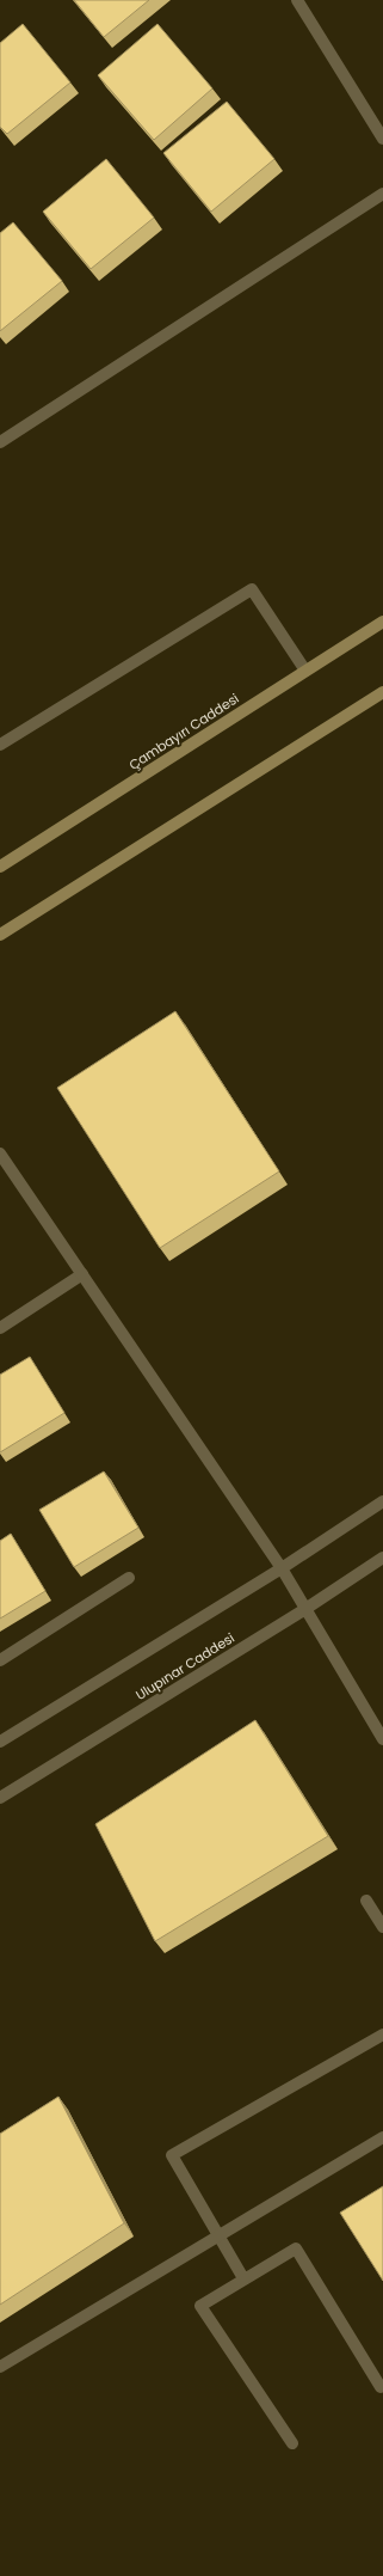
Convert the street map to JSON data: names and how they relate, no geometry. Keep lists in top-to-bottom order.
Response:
{
  "streets": {
    "main road": ["Çambayırı Caddesi"],
    "street": ["Ulupınar Caddesi"]
  }
}
